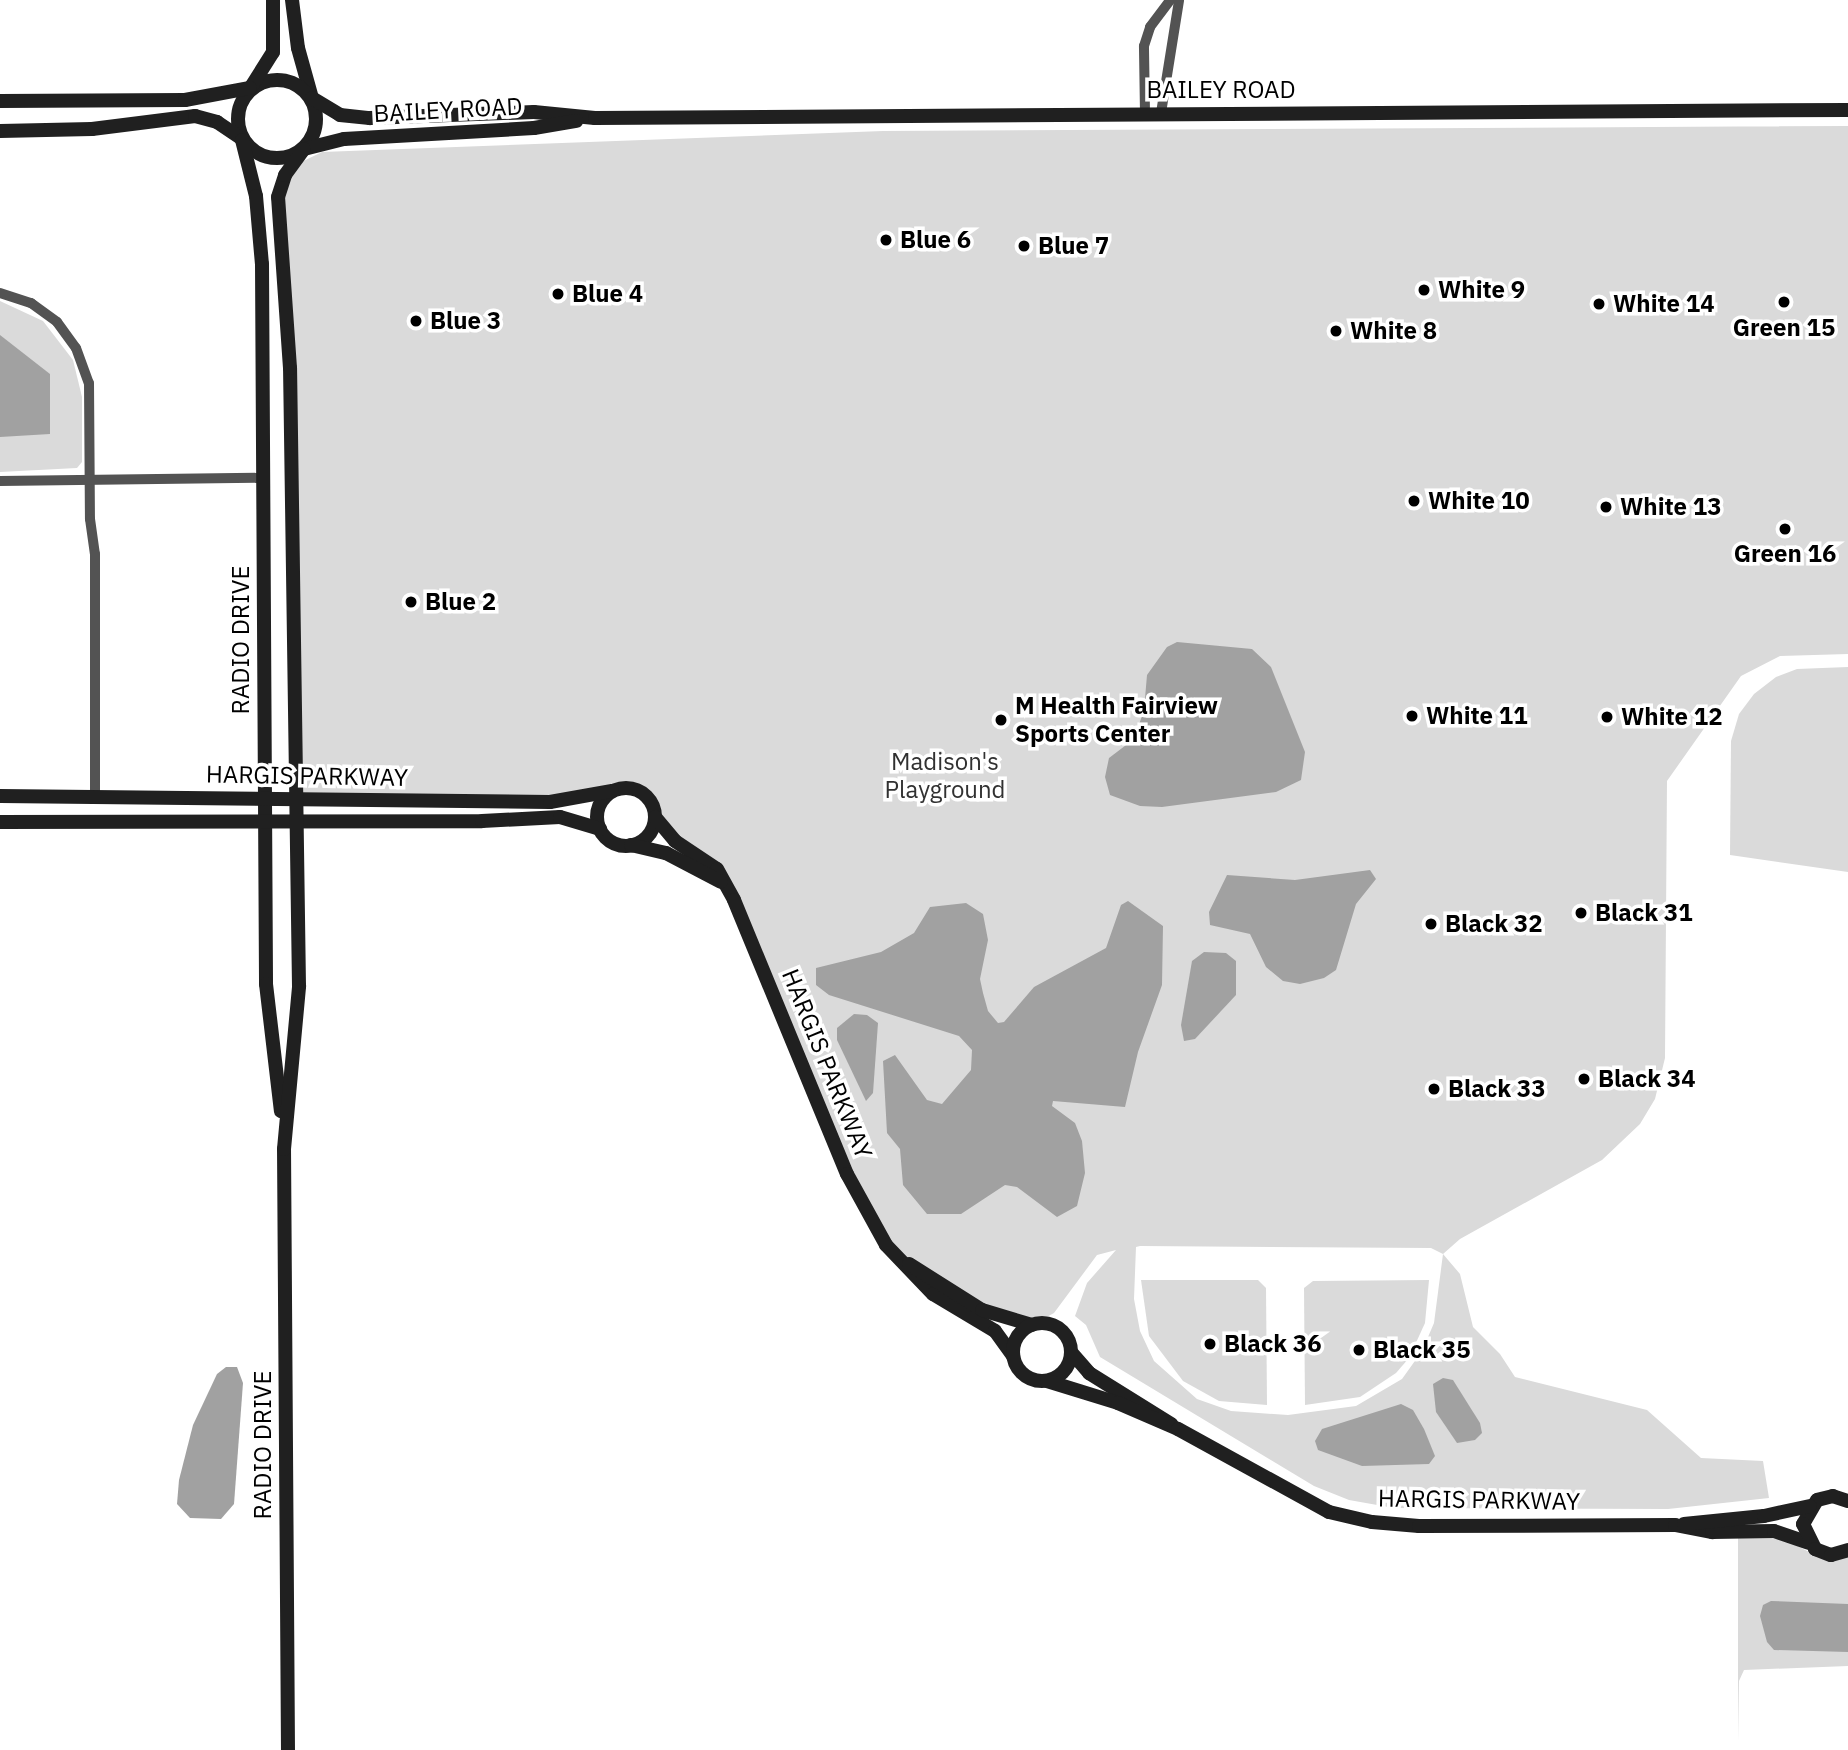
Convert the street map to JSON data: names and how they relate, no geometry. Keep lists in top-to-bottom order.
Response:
{
  "streets": {
    "main road": ["BAILEY ROAD", "RADIO DRIVE", "HARGIS PARKWAY"]
  },
  "crossings": [
    ["BAILEY ROAD", "RADIO DRIVE"],
    ["RADIO DRIVE", "HARGIS PARKWAY"]
  ],
  "parks": ["Madison's Playground"],
  "places": [
    "Blue 6",
    "Blue 7",
    "White 9",
    "Blue 4",
    "Green 15",
    "White 14",
    "Blue 3",
    "White 8",
    "White 10",
    "White 13",
    "Green 16",
    "Blue 2",
    "White 11",
    "White 12",
    "M Health Fairview Sports Center",
    "Black 31",
    "Black 32",
    "Black 34",
    "Black 33",
    "Black 36",
    "Black 35"
  ]
}
